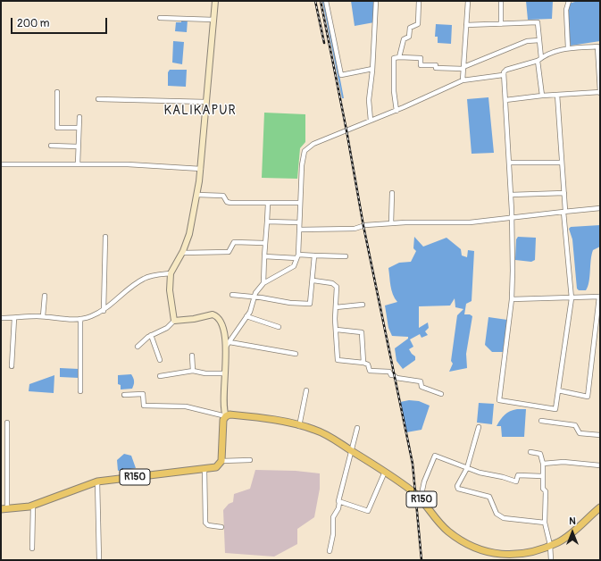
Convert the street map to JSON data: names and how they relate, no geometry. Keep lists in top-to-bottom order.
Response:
{
  "streets": {
    "main road": ["R150"]
  },
  "districts": ["KALIKAPUR"],
  "scale_bar": "200 m",
  "north": "top"
}
